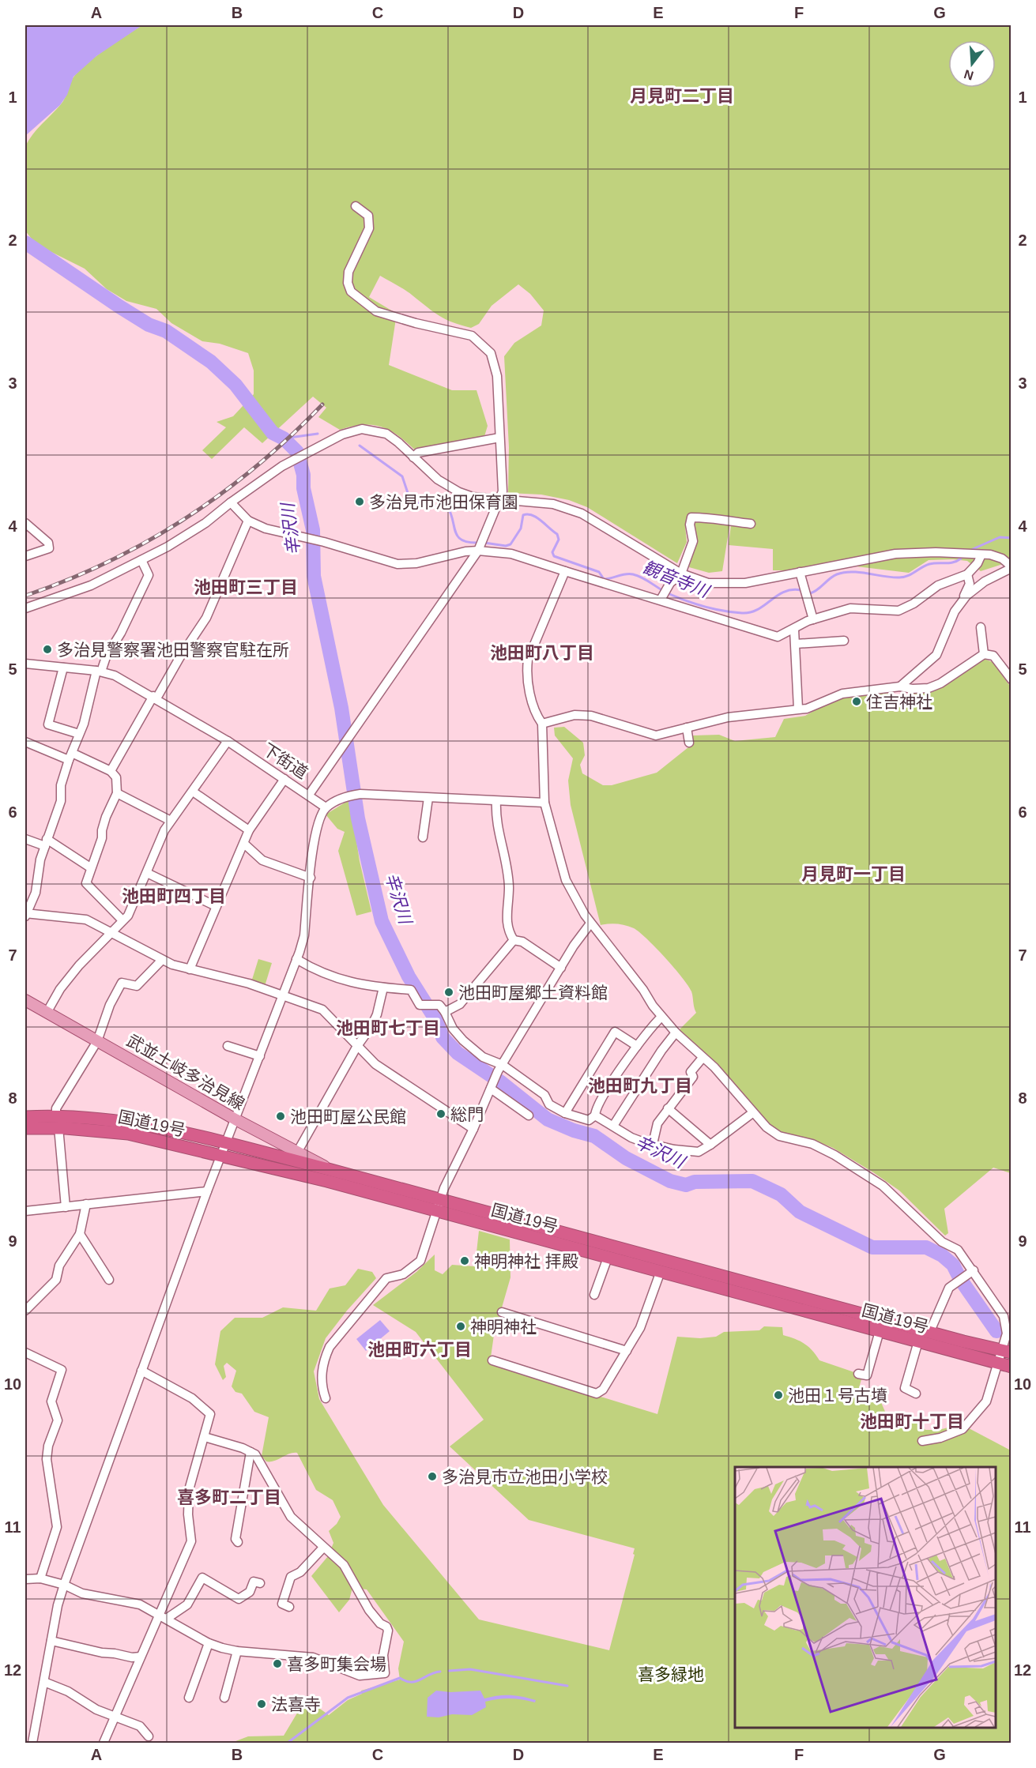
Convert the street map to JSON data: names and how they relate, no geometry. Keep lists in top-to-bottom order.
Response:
{
  "streets": {
    "highway": ["国道19号"],
    "main road": ["武並土岐多治見線"],
    "street": ["下街道"]
  },
  "crossings": [
    ["武並土岐多治見線", "国道19号"]
  ],
  "districts": [
    "月見町二丁目",
    "池田町三丁目",
    "池田町八丁目",
    "月見町一丁目",
    "池田町四丁目",
    "池田町七丁目",
    "池田町九丁目",
    "池田町六丁目",
    "池田町十丁目",
    "喜多町二丁目"
  ],
  "water": ["辛沢川", "観音寺川"],
  "parks": ["喜多緑地"],
  "places": [
    "多治見市池田保育園",
    "多治見警察署池田警察官駐在所",
    "住吉神社",
    "池田町屋郷土資料館",
    "総門",
    "池田町屋公民館",
    "神明神社 拝殿",
    "神明神社",
    "池田１号古墳",
    "多治見市立池田小学校",
    "喜多町集会場",
    "法喜寺"
  ],
  "north": "bottom",
  "grid": {
    "columns": [
      "A",
      "B",
      "C",
      "D",
      "E",
      "F",
      "G"
    ],
    "rows": [
      "1",
      "2",
      "3",
      "4",
      "5",
      "6",
      "7",
      "8",
      "9",
      "10",
      "11",
      "12"
    ]
  }
}
